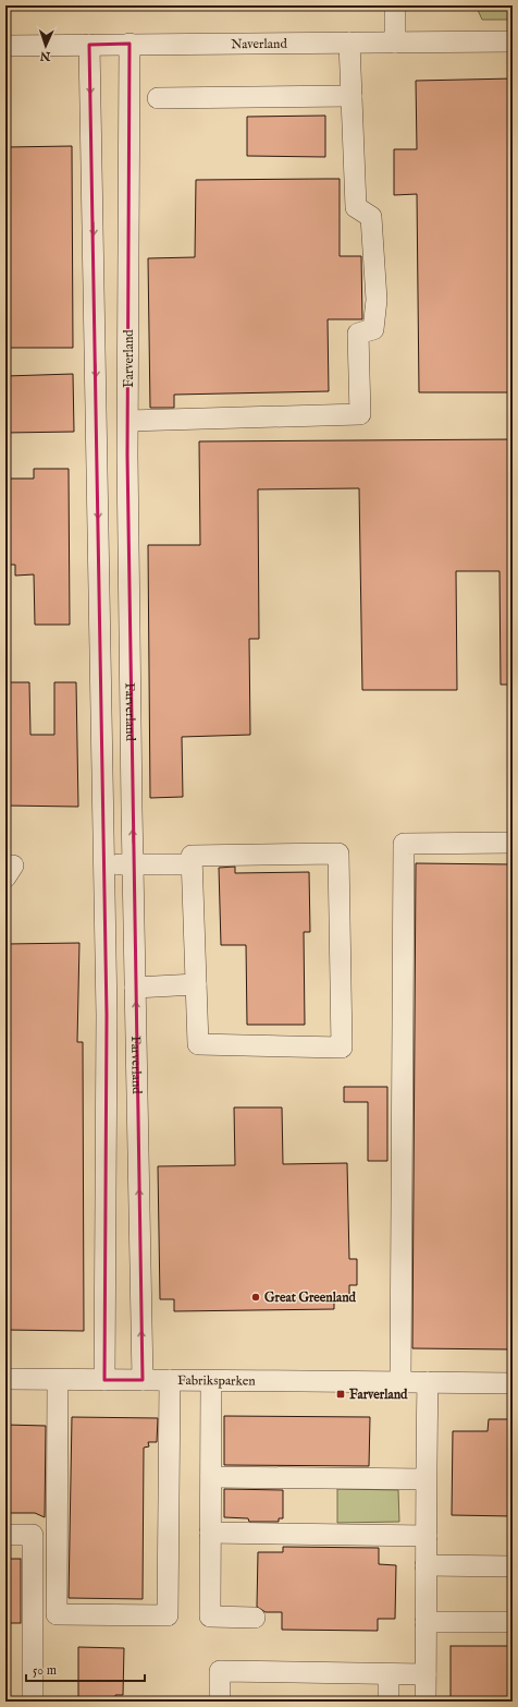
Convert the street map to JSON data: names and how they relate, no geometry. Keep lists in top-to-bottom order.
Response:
{
  "streets": {
    "street": ["Naverland", "Farverland", "Fabriksparken"]
  },
  "crossings": [
    ["Naverland", "Farverland"],
    ["Farverland", "Fabriksparken"]
  ],
  "places": {
    "other": ["Great Greenland"],
    "transit": ["Farverland"]
  },
  "scale_bar": "50 m",
  "north": "bottom"
}
